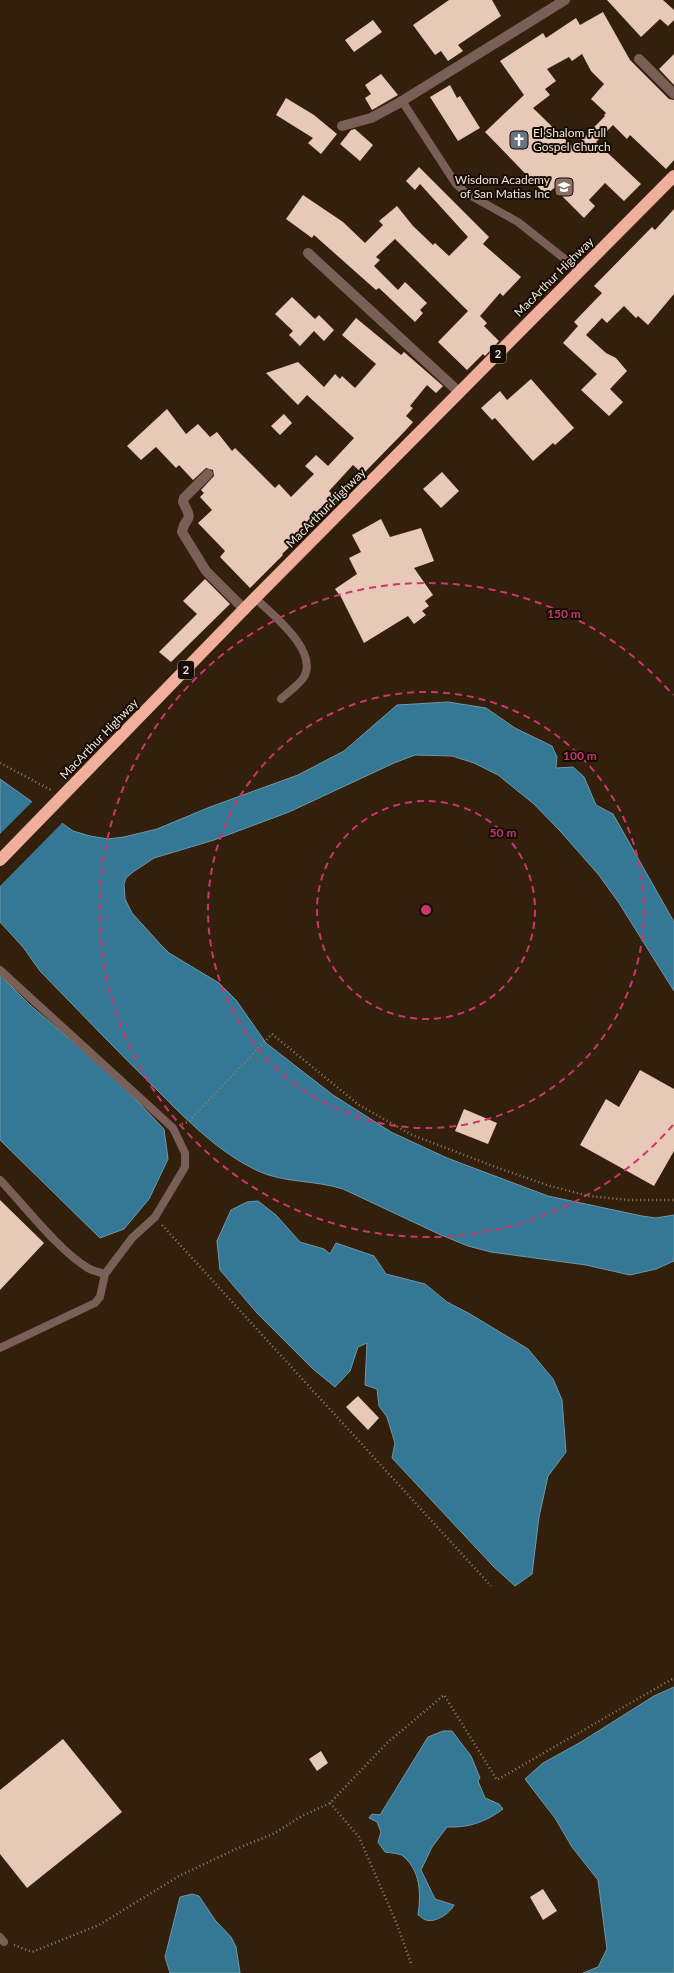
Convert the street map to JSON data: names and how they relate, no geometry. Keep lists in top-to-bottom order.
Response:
{
  "streets": {
    "highway": ["MacArthur Highway", "2"]
  },
  "places": {
    "church": ["El Shalom Full Gospel Church"],
    "school or university": ["Wisdom Academy of San Matias Inc"]
  },
  "rings": ["150 m", "100 m", "50 m"]
}
